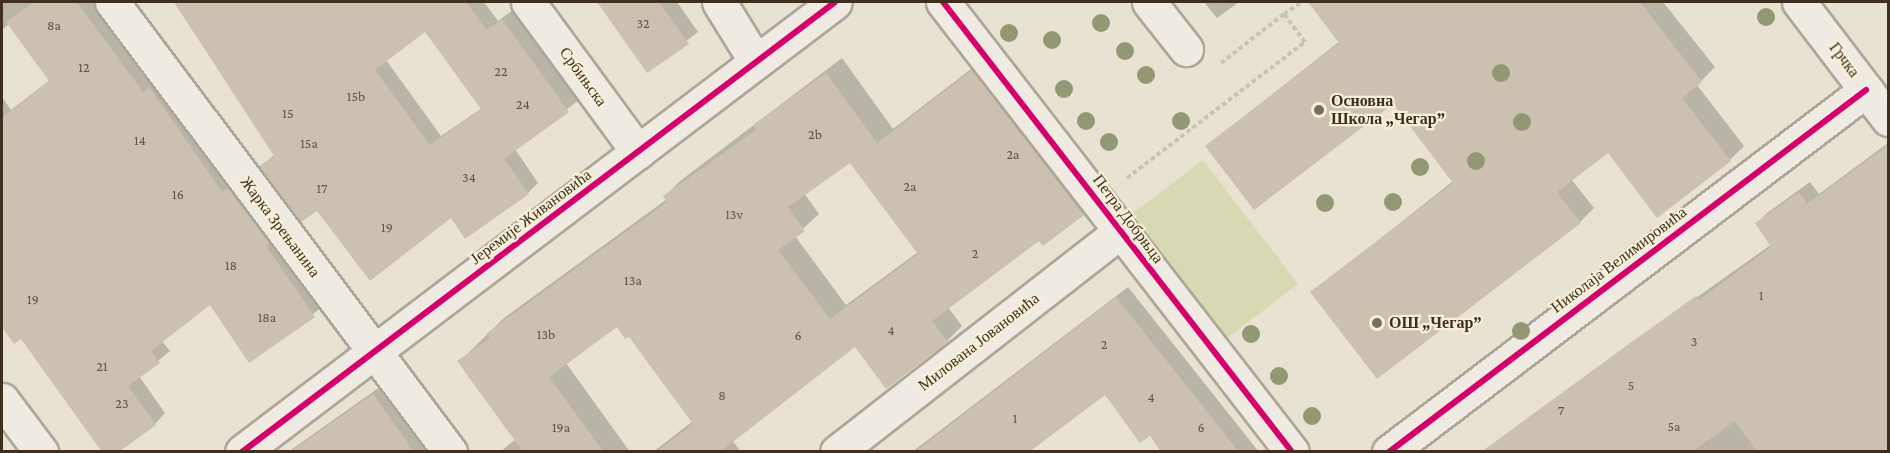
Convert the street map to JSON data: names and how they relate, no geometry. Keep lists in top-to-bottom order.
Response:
{
  "streets": {
    "street": [
      "Грчка",
      "Србињска",
      "Јеремије Живановића",
      "Петра Добрњца",
      "Жарка Зрењанина",
      "Николаја Велимировића",
      "Милована Јовановића"
    ]
  },
  "crossings": [
    ["Грчка", "Николаја Велимировића"],
    ["Србињска", "Јеремије Живановића"],
    ["Јеремије Живановића", "Жарка Зрењанина"],
    ["Петра Добрњца", "Милована Јовановића"]
  ],
  "places": ["Основна Школа „Чегар”", "ОШ „Чегар”"],
  "house_numbers": [
    "32",
    "8a",
    "12",
    "22",
    "15b",
    "24",
    "15",
    "2b",
    "14",
    "15a",
    "2a",
    "34",
    "2a",
    "17",
    "16",
    "13v",
    "19",
    "2",
    "18",
    "13a",
    "1",
    "19",
    "18a",
    "4",
    "13b",
    "6",
    "3",
    "2",
    "21",
    "5",
    "8",
    "4",
    "23",
    "7",
    "1",
    "5a",
    "19a",
    "6"
  ]
}
